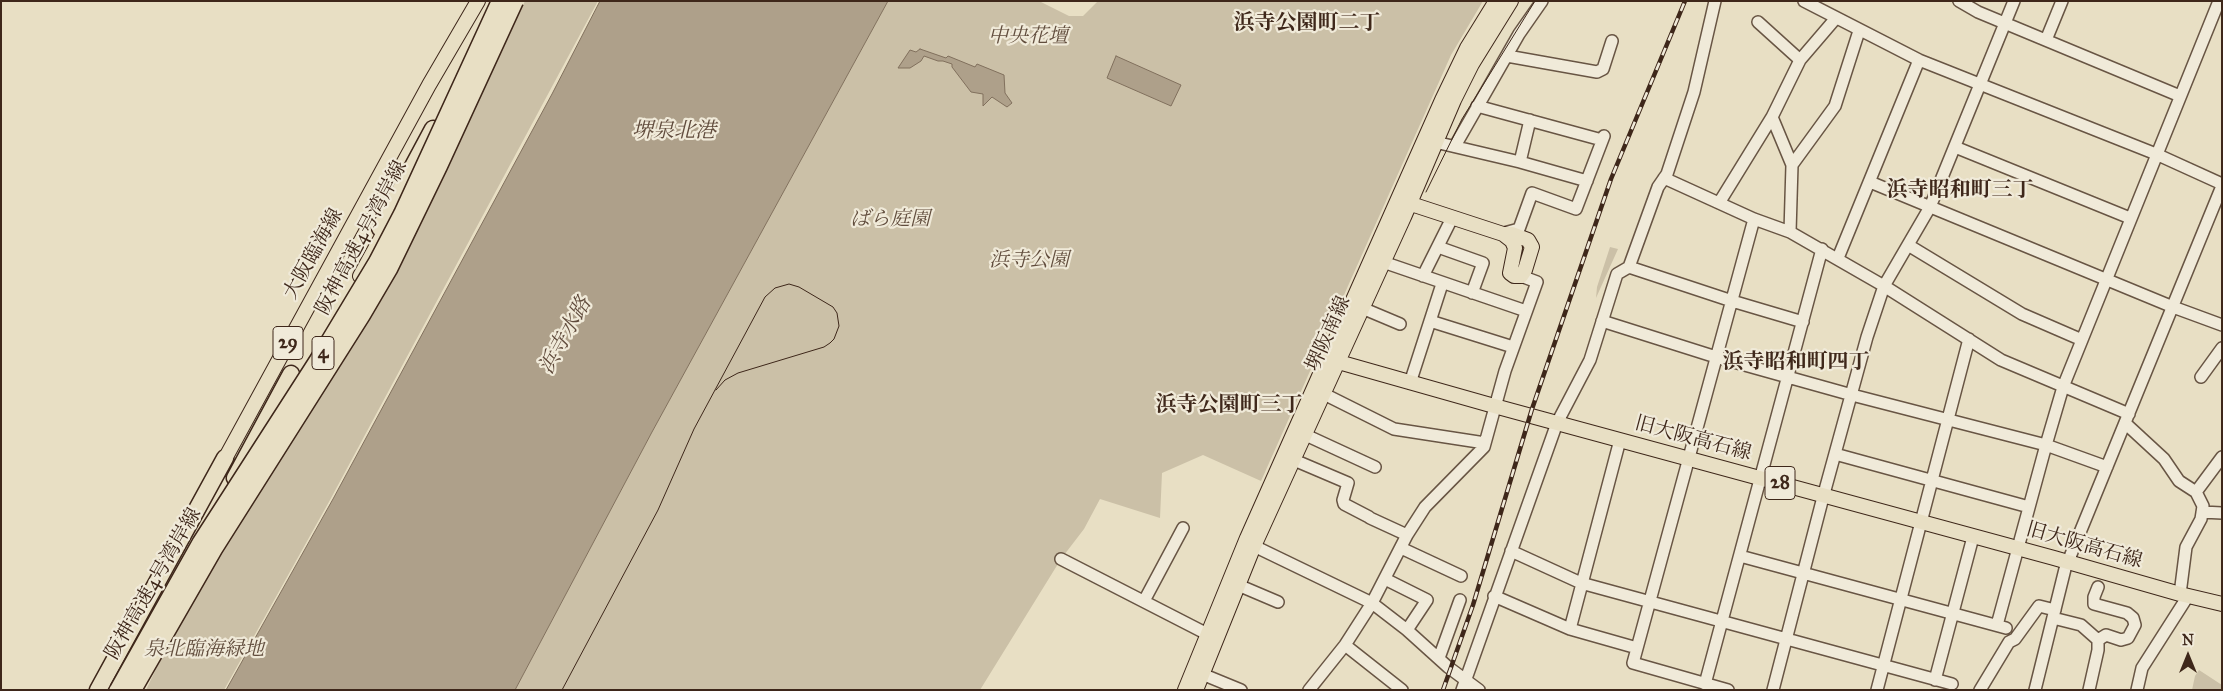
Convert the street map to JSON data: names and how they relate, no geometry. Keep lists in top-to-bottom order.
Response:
{
  "streets": {
    "highway": ["阪神高速4号湾岸線", "4"],
    "main road": [
      "大阪臨海線",
      "堺阪南線",
      "29",
      "旧大阪高石線",
      "28"
    ]
  },
  "crossings": [
    ["堺阪南線", "旧大阪高石線"]
  ],
  "districts": [
    "浜寺公園町二丁",
    "浜寺昭和町三丁",
    "浜寺昭和町四丁",
    "浜寺公園町三丁"
  ],
  "water": ["堺泉北港", "浜寺水路"],
  "parks": [
    "中央花壇",
    "ばら庭園",
    "浜寺公園",
    "泉北臨海緑地"
  ],
  "north": "top"
}
